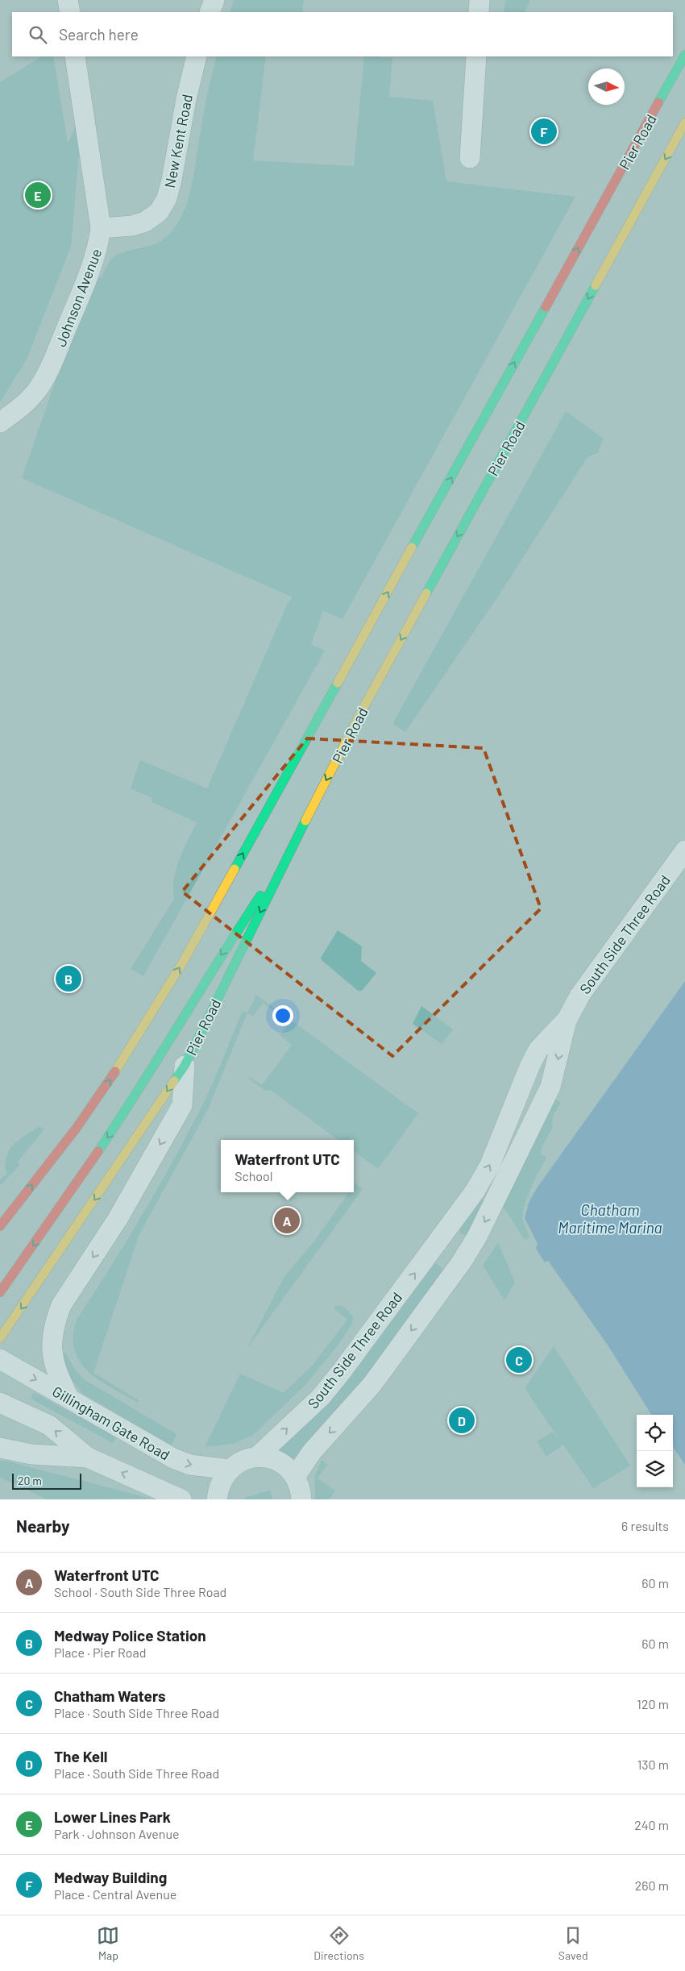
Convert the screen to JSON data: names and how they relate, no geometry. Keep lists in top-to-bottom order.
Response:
{
  "streets": {
    "main road": ["Pier Road"],
    "street": [
      "New Kent Road",
      "Johnson Avenue",
      "South Side Three Road",
      "Gillingham Gate Road"
    ]
  },
  "crossings": [
    ["New Kent Road", "Johnson Avenue"]
  ],
  "water": ["Chatham Maritime Marina"],
  "scale_bar": "20 m",
  "north": "right",
  "page": {
    "search": "Search here",
    "pins": [
      "F",
      "E",
      "B",
      "A",
      "C",
      "D"
    ],
    "popup": ["Waterfront UTC", "School"],
    "scale": "20 m",
    "heading": ["Nearby", "6 results"],
    "list": [
      {
        "mark": "A",
        "name": "Waterfront UTC",
        "note": "School · South Side Three Road",
        "value": "60 m"
      },
      {
        "mark": "B",
        "name": "Medway Police Station",
        "note": "Place · Pier Road",
        "value": "60 m"
      },
      {
        "mark": "C",
        "name": "Chatham Waters",
        "note": "Place · South Side Three Road",
        "value": "120 m"
      },
      {
        "mark": "D",
        "name": "The Kell",
        "note": "Place · South Side Three Road",
        "value": "130 m"
      },
      {
        "mark": "E",
        "name": "Lower Lines Park",
        "note": "Park · Johnson Avenue",
        "value": "240 m"
      },
      {
        "mark": "F",
        "name": "Medway Building",
        "note": "Place · Central Avenue",
        "value": "260 m"
      }
    ],
    "nav": ["Map", "Directions", "Saved"]
  }
}
